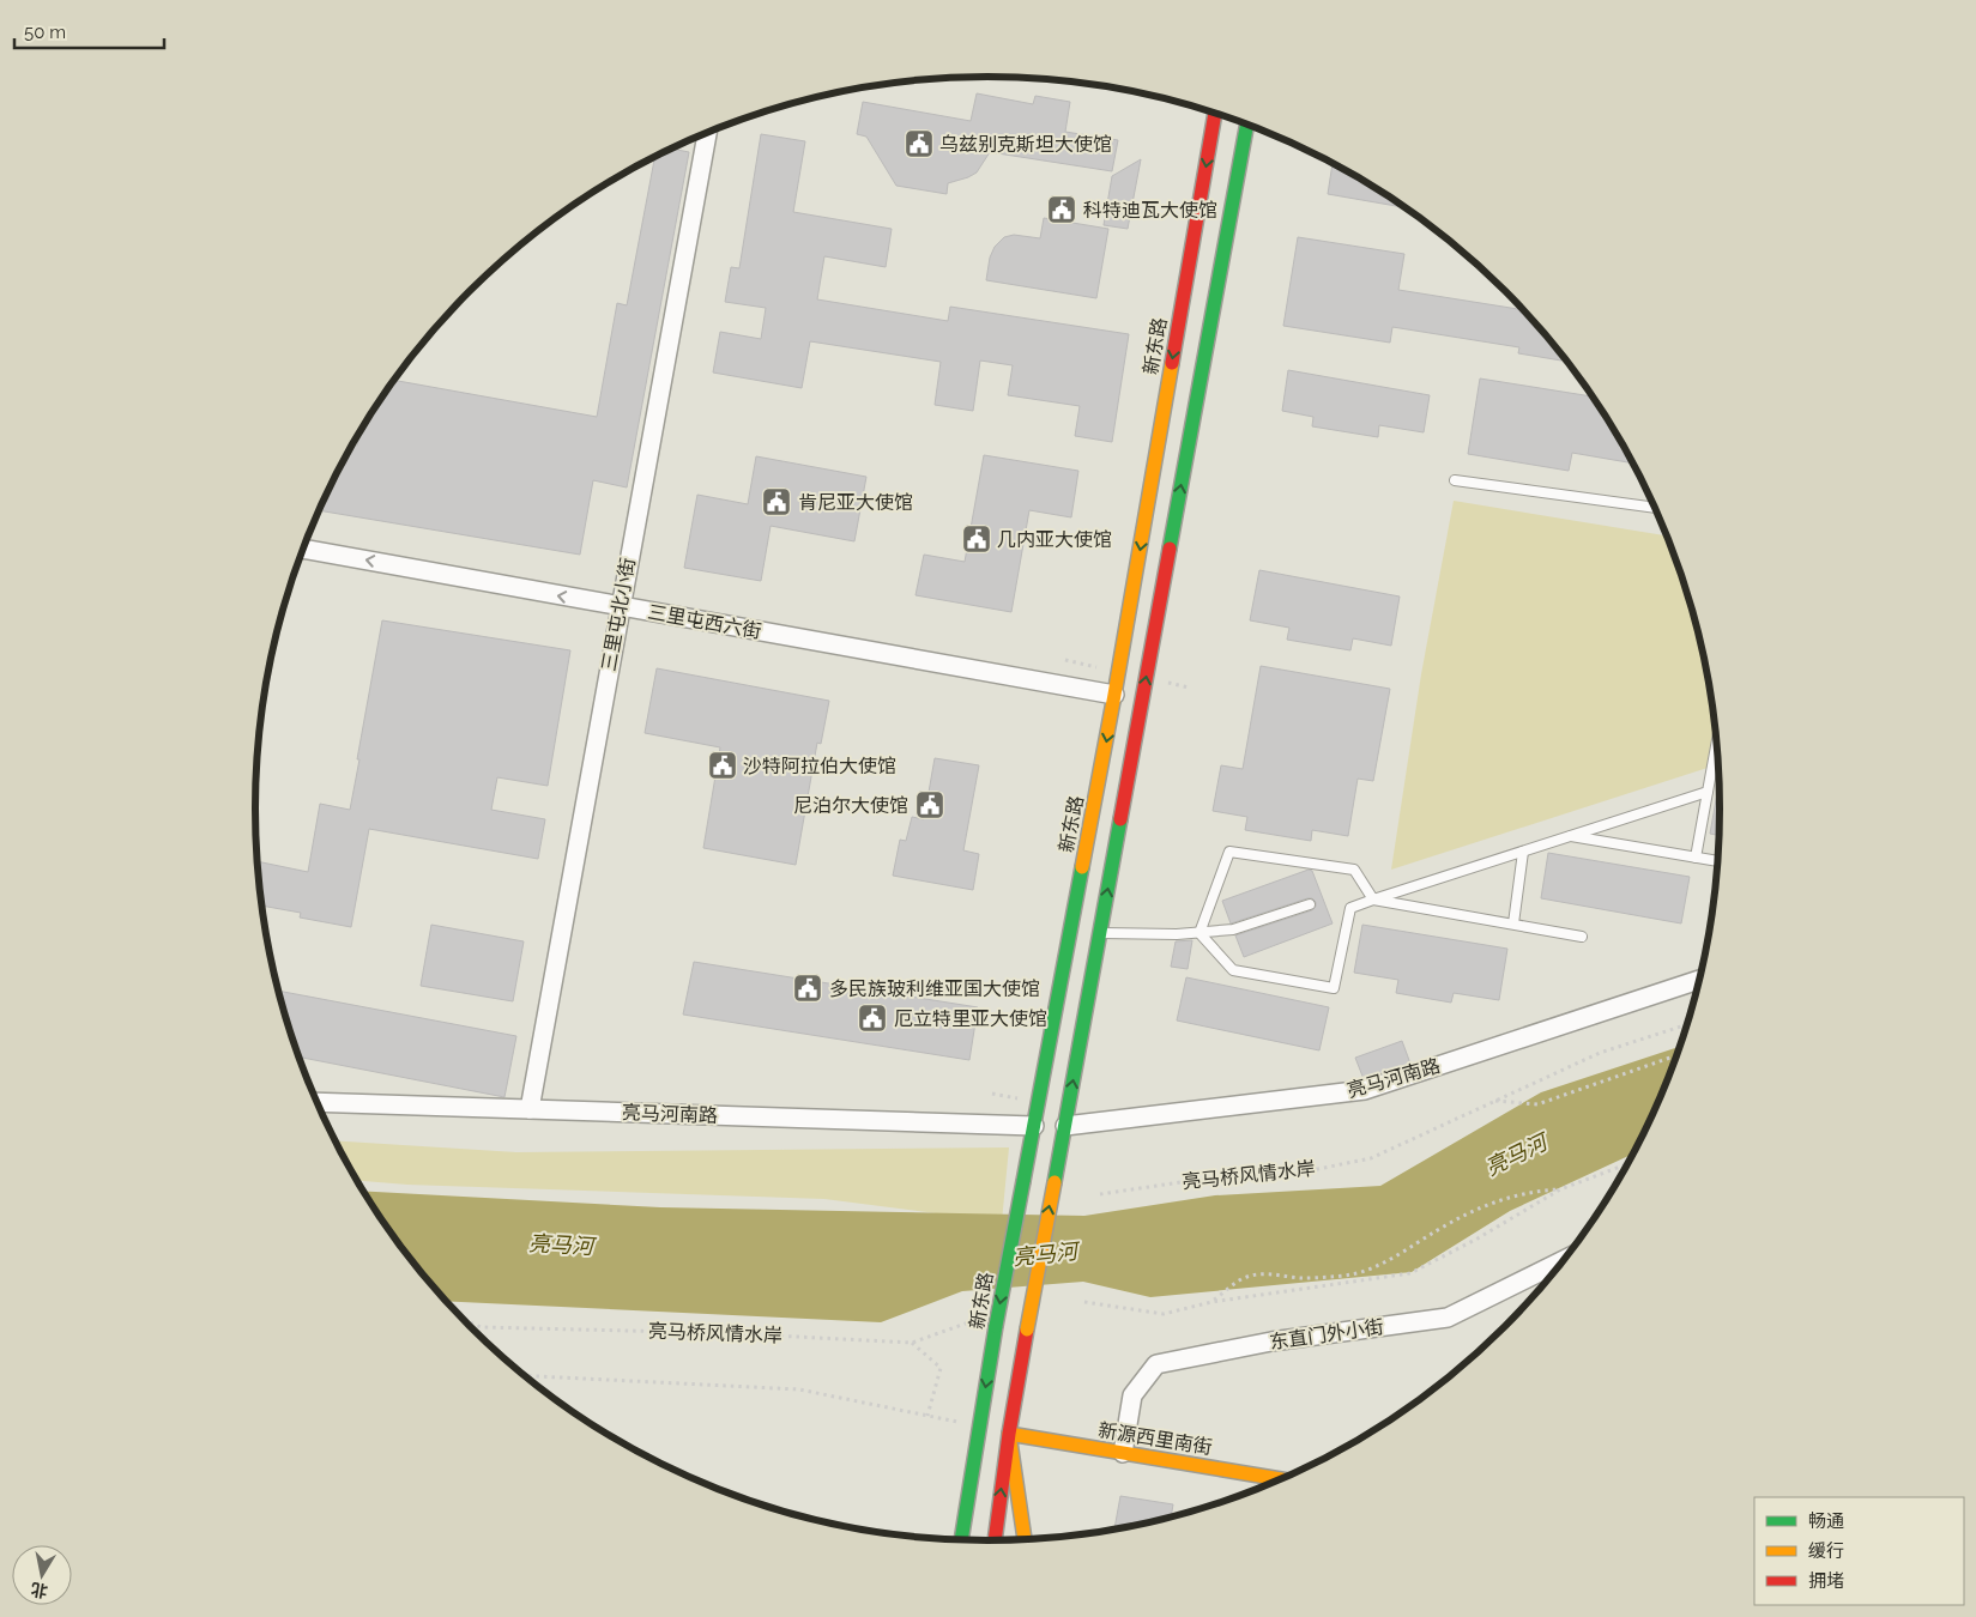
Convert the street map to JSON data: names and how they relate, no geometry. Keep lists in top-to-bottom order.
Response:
{
  "streets": {
    "main road": ["新东路", "新源西里南街"],
    "street": [
      "三里屯北小街",
      "三里屯西六街",
      "亮马河南路",
      "东直门外小街"
    ],
    "path": ["亮马桥风情水岸"]
  },
  "crossings": [
    ["新东路", "三里屯西六街"],
    ["新东路", "亮马河南路"],
    ["三里屯北小街", "三里屯西六街"],
    ["三里屯北小街", "亮马河南路"],
    ["东直门外小街", "新源西里南街"]
  ],
  "one_way": ["三里屯西六街"],
  "water": ["亮马河"],
  "places": {
    "public building": [
      "乌兹别克斯坦大使馆",
      "科特迪瓦大使馆",
      "肯尼亚大使馆",
      "几内亚大使馆",
      "沙特阿拉伯大使馆",
      "尼泊尔大使馆",
      "多民族玻利维亚国大使馆",
      "厄立特里亚大使馆"
    ]
  },
  "legend": ["畅通", "缓行", "拥堵"],
  "scale_bar": "50 m",
  "north": "bottom"
}
